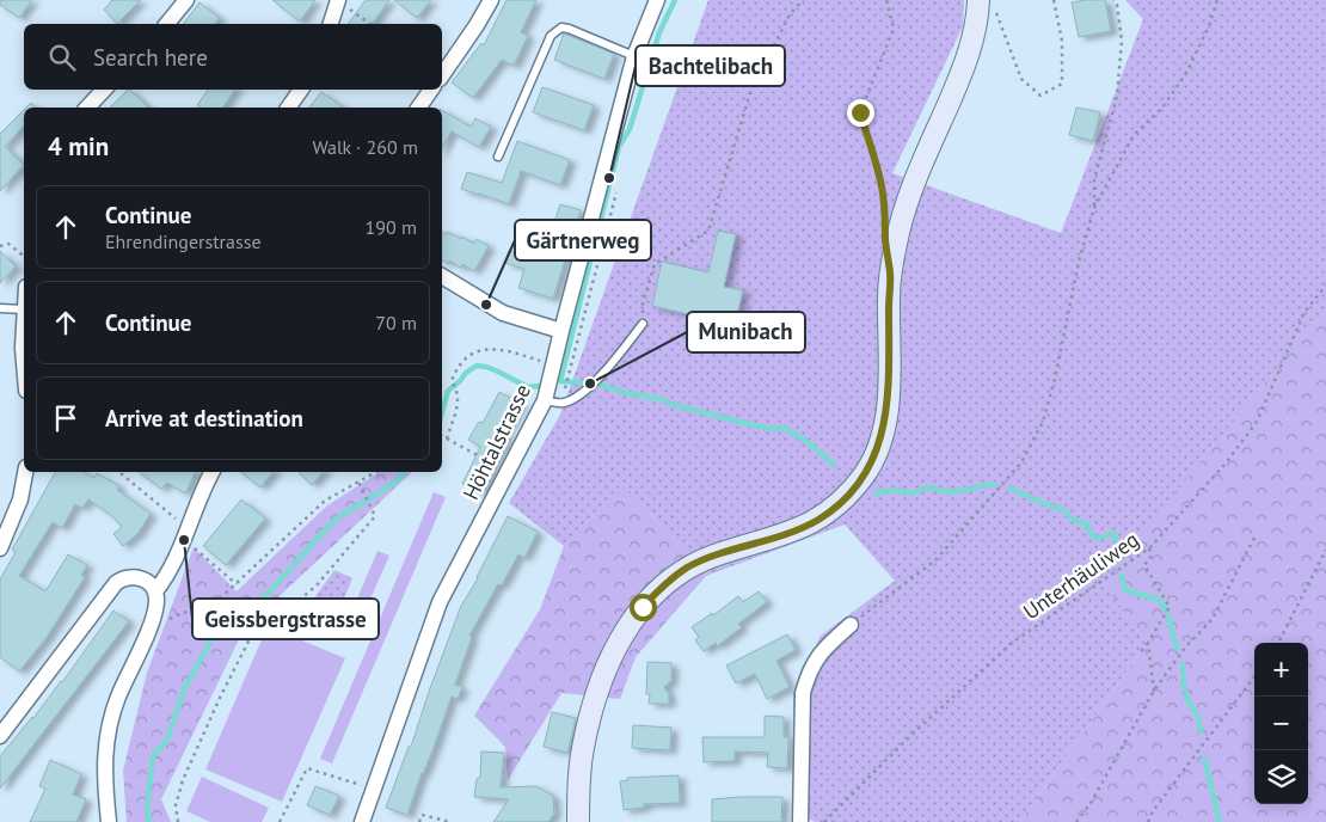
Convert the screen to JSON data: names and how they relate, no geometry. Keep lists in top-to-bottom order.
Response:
{
  "streets": {
    "street": ["Höhtalstrasse"],
    "path": ["Unterhäuliweg"]
  },
  "places": [
    "Bachtelibach",
    "Gärtnerweg",
    "Munibach",
    "Geissbergstrasse"
  ],
  "page": {
    "search": "Search here",
    "heading": ["4 min", "Walk · 260 m"],
    "list": [
      ["Continue", "Ehrendingerstrasse", "190 m"],
      ["Continue", "70 m"],
      "Arrive at destination"
    ],
    "map_buttons": ["+", "−"]
  }
}
